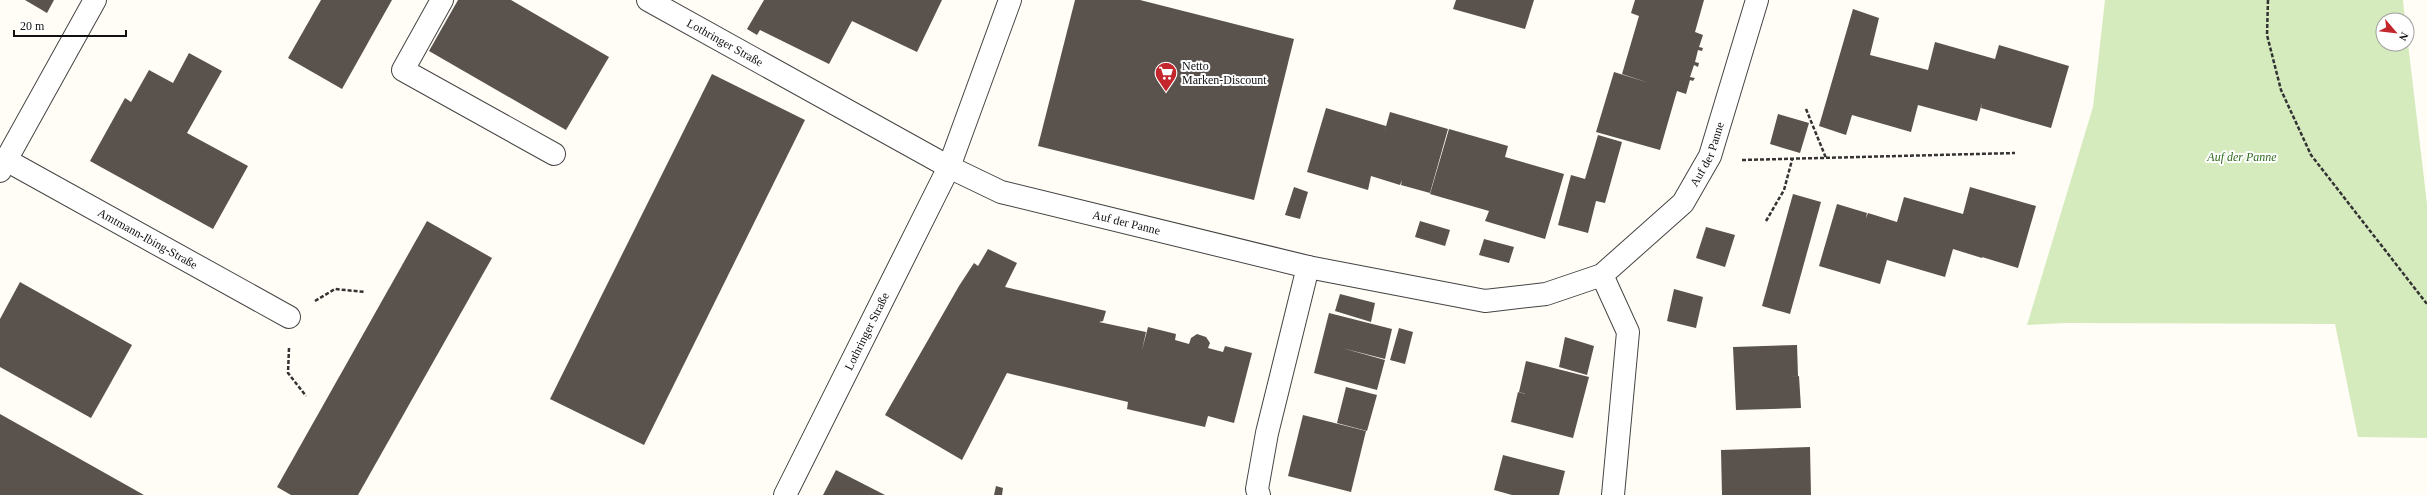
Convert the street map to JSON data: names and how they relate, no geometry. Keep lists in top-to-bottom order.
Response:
{
  "streets": {
    "street": ["Lothringer Straße", "Auf der Panne", "Amtmann-Ibing-Straße"]
  },
  "crossings": [
    ["Lothringer Straße", "Auf der Panne"]
  ],
  "parks": ["Auf der Panne"],
  "places": {
    "supermarket": ["Netto Marken-Discount"]
  },
  "scale_bar": "20 m",
  "north": "bottom right"
}
